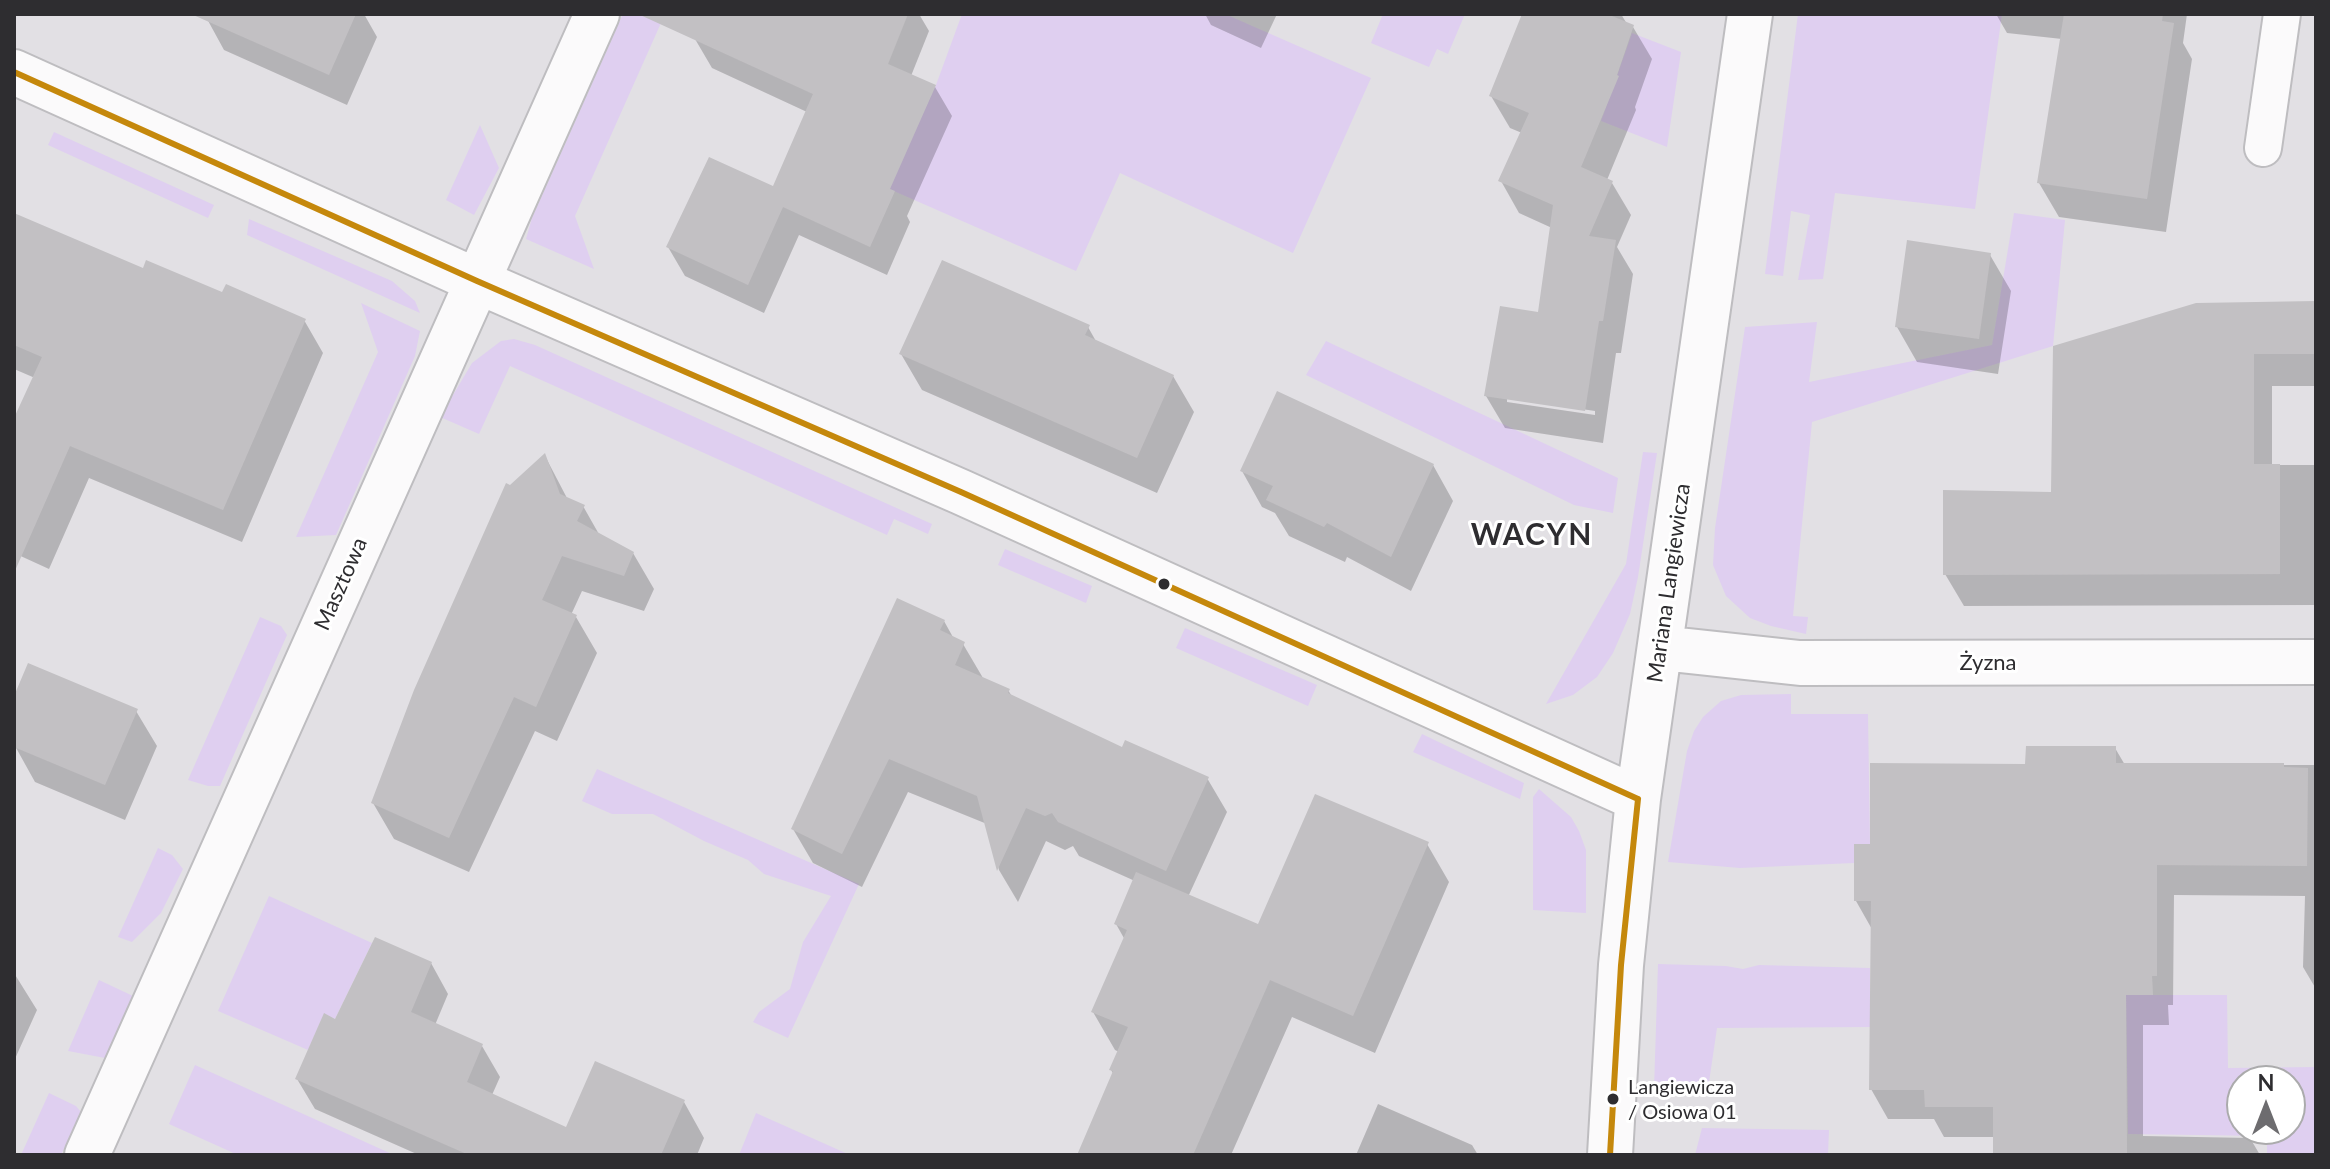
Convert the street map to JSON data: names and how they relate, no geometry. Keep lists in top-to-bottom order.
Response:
{
  "streets": {
    "street": ["Mariana Langiewicza", "Masztowa", "Żyzna"]
  },
  "crossings": [
    ["Mariana Langiewicza", "Żyzna"]
  ],
  "districts": ["WACYN"],
  "places": ["Langiewicza / Osiowa 01"],
  "north": "top"
}
